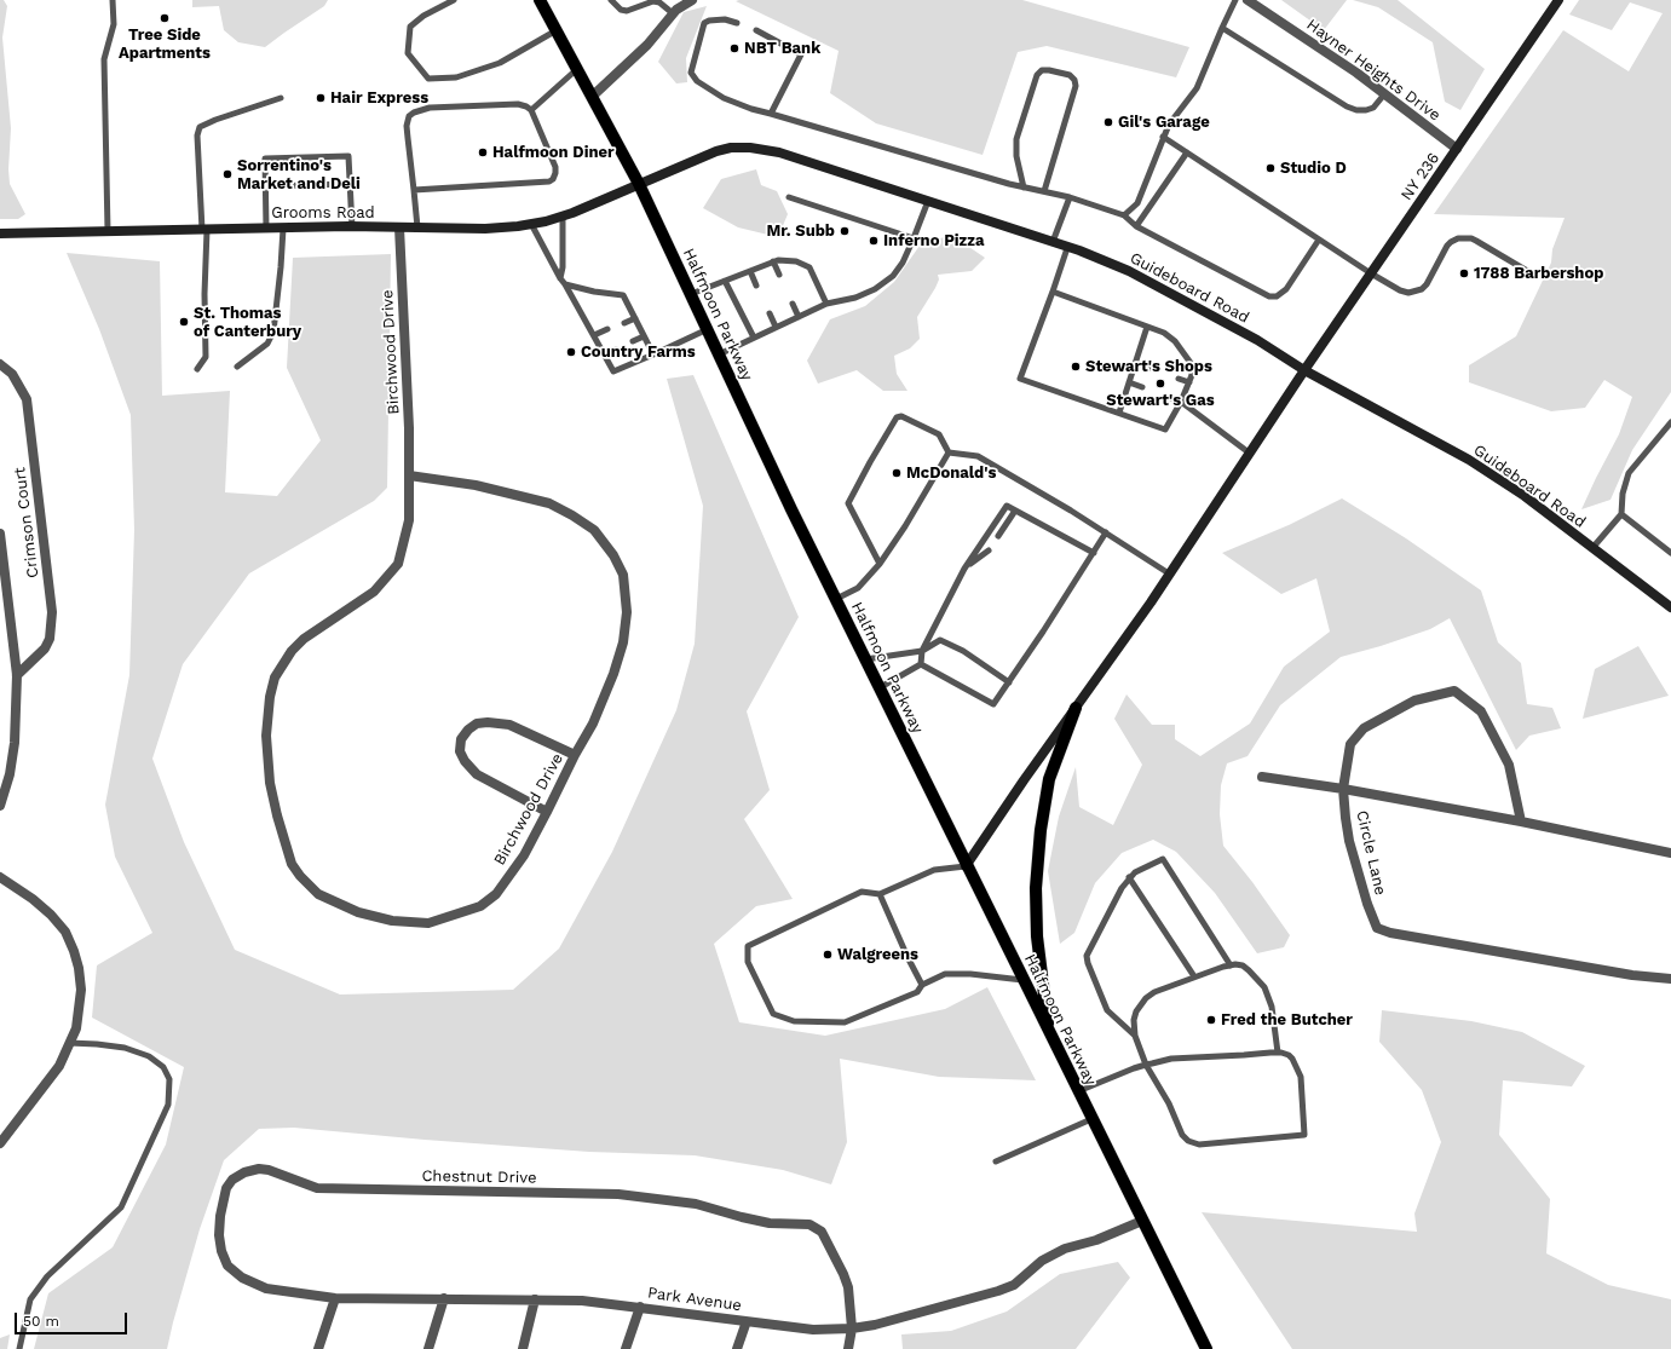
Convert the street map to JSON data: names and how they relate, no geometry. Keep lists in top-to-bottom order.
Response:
{
  "streets": {
    "main road": ["Halfmoon Parkway"],
    "street": [
      "Hayner Heights Drive",
      "NY 236",
      "Grooms Road",
      "Guideboard Road",
      "Birchwood Drive",
      "Crimson Court",
      "Circle Lane",
      "Chestnut Drive",
      "Park Avenue"
    ]
  },
  "crossings": [
    ["Hayner Heights Drive", "NY 236"],
    ["NY 236", "Guideboard Road"],
    ["NY 236", "Halfmoon Parkway"],
    ["Grooms Road", "Guideboard Road"],
    ["Grooms Road", "Halfmoon Parkway"],
    ["Grooms Road", "Birchwood Drive"],
    ["Guideboard Road", "Halfmoon Parkway"],
    ["Halfmoon Parkway", "Park Avenue"],
    ["Chestnut Drive", "Park Avenue"]
  ],
  "places": [
    "Tree Side Apartments",
    "NBT Bank",
    "Hair Express",
    "Gil's Garage",
    "Halfmoon Diner",
    "Studio D",
    "Sorrentino's Market and Deli",
    "Mr. Subb",
    "Inferno Pizza",
    "1788 Barbershop",
    "St. Thomas of Canterbury",
    "Country Farms",
    "Stewart's Shops",
    "Stewart's Gas",
    "McDonald's",
    "Walgreens",
    "Fred the Butcher"
  ],
  "scale_bar": "50 m"
}
